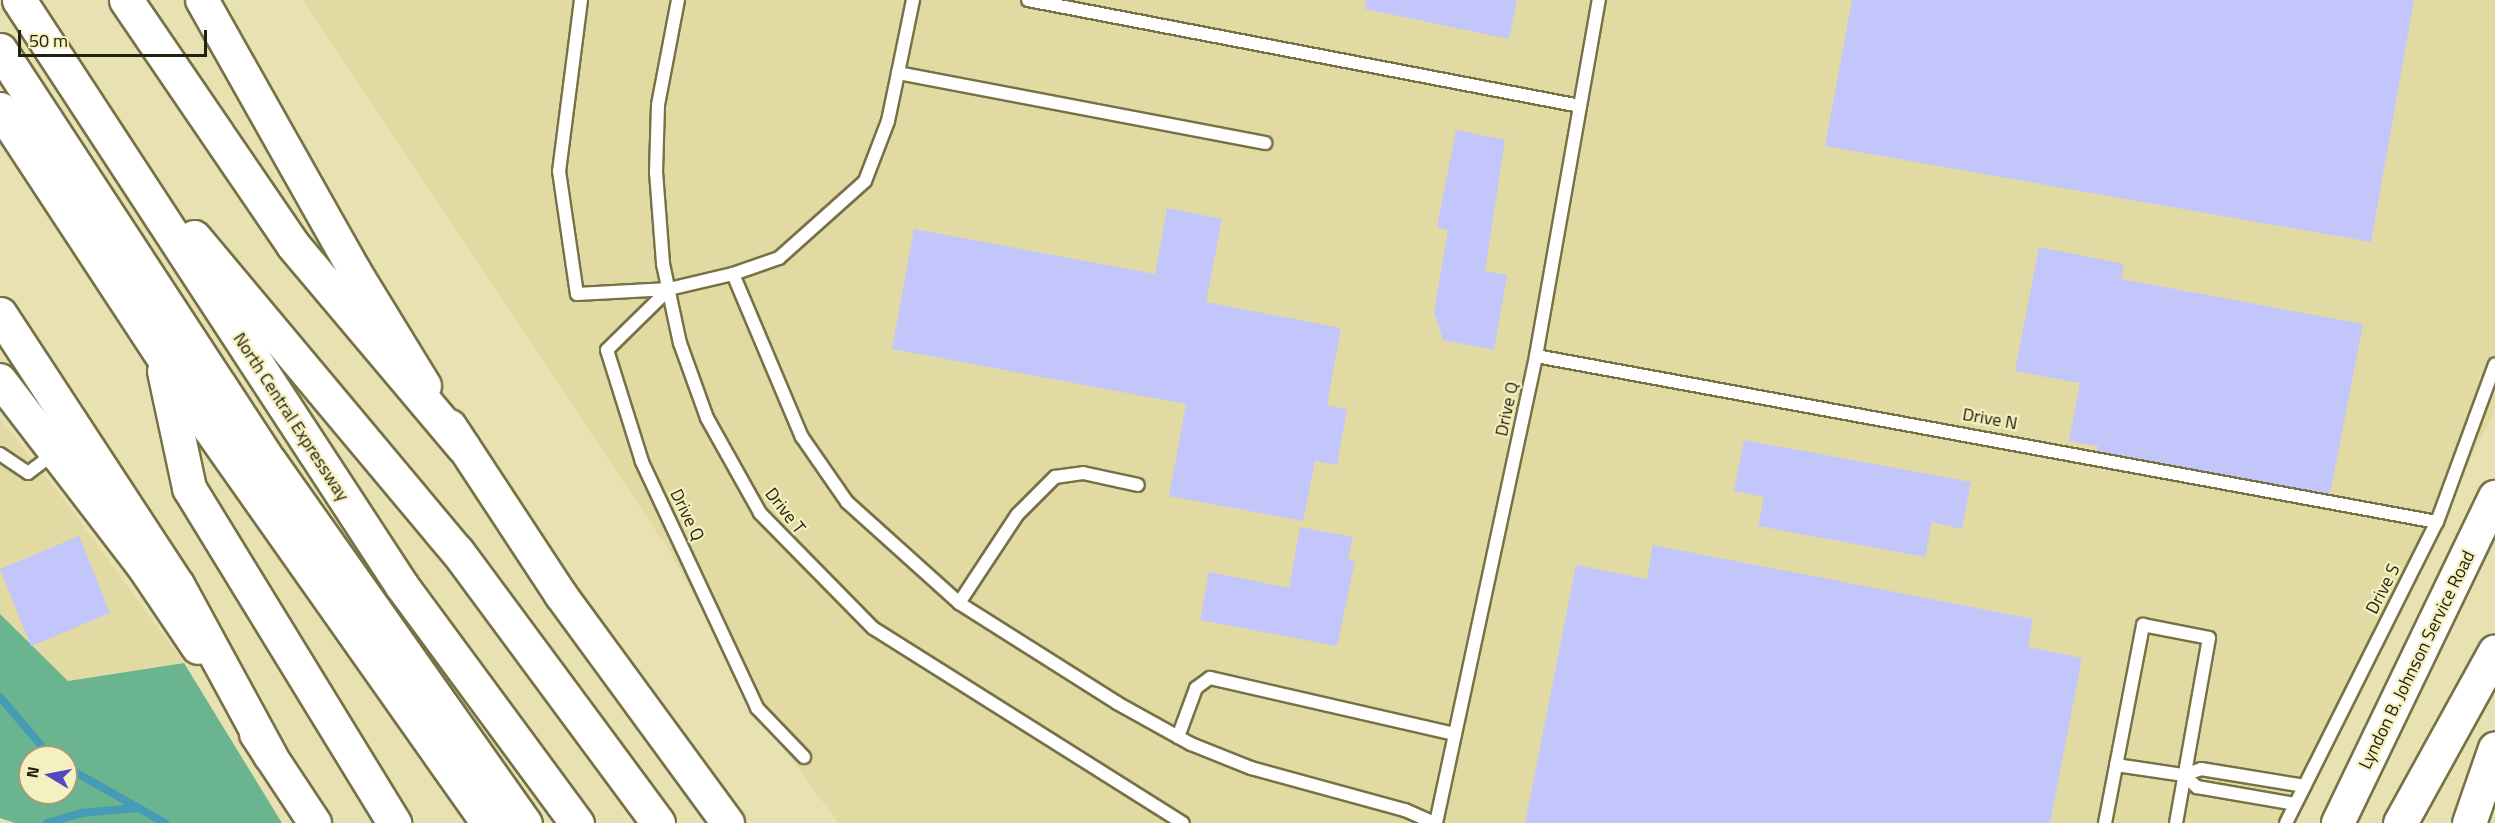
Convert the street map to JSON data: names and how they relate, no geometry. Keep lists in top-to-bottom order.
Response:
{
  "streets": {
    "highway": ["North Central Expressway"],
    "main road": ["Lyndon B. Johnson Service Road"],
    "lane": [
      "Drive Q",
      "Drive N",
      "Drive T",
      "Drive S"
    ]
  },
  "crossings": [
    ["Drive Q", "Drive N"],
    ["Drive Q", "Drive T"],
    ["Drive N", "Drive S"]
  ],
  "scale_bar": "50 m",
  "north": "left"
}
